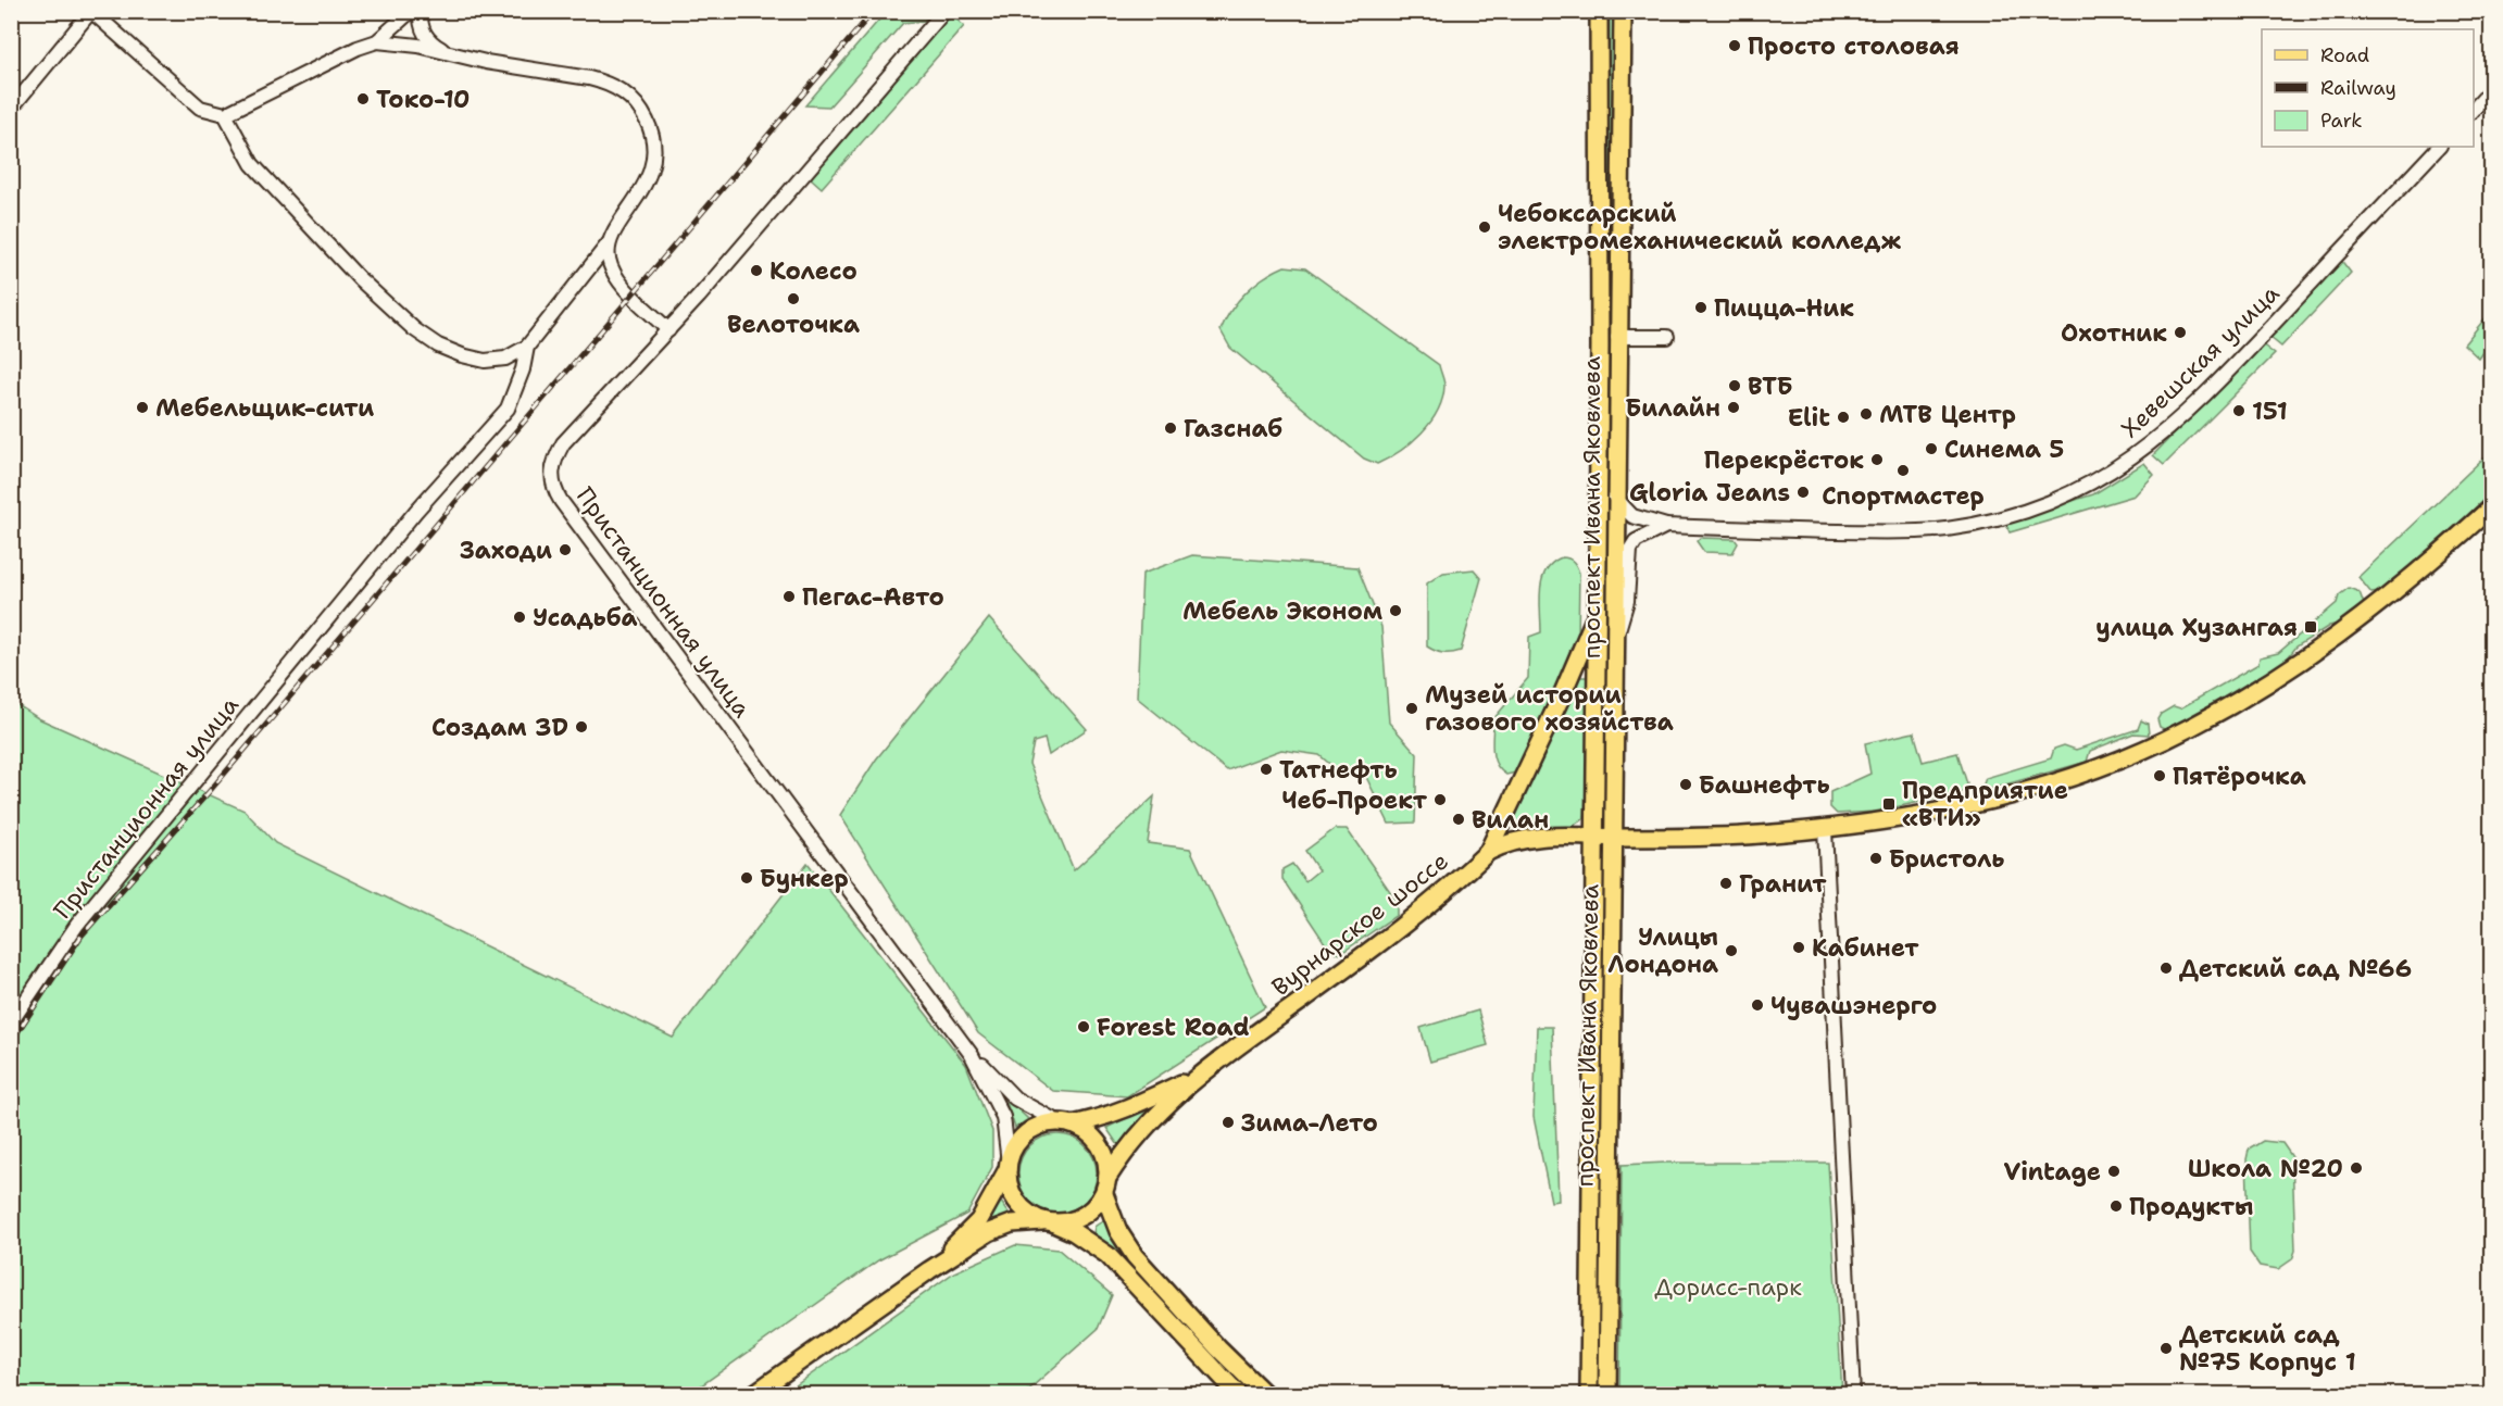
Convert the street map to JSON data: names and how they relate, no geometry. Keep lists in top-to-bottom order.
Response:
{
  "streets": {
    "main road": ["проспект Ивана Яковлева", "Вурнарское шоссе"],
    "street": ["Хевешская улица", "Пристанционная улица"]
  },
  "crossings": [
    ["Пристанционная улица", "Вурнарское шоссе"]
  ],
  "parks": ["Дорисс-парк"],
  "places": {
    "other": [
      "Просто столовая",
      "Токо-10",
      "Чебоксарский электромеханический колледж",
      "Колесо",
      "Велоточка",
      "Пицца-Ник",
      "Охотник",
      "ВТБ",
      "Мебельщик-сити",
      "Билайн",
      "151",
      "МТВ Центр",
      "Elit",
      "Газснаб",
      "Синема 5",
      "Перекрёсток",
      "Спортмастер",
      "Gloria Jeans",
      "Заходи",
      "Пегас-Авто",
      "Мебель Эконом",
      "Усадьба",
      "Музей истории газового хозяйства",
      "Создам 3D",
      "Татнефть",
      "Пятёрочка",
      "Башнефть",
      "Чеб-Проект",
      "Вилан",
      "Бристоль",
      "Бункер",
      "Гранит",
      "Кабинет",
      "Улицы Лондона",
      "Детский сад №66",
      "Чувашэнерго",
      "Forest Road",
      "Зима-Лето",
      "Школа №20",
      "Vintage",
      "Продукты",
      "Детский сад №75 Корпус 1"
    ],
    "transit": ["улица Хузангая", "Предприятие «ВТИ»"]
  },
  "legend": ["Road", "Railway", "Park"]
}
